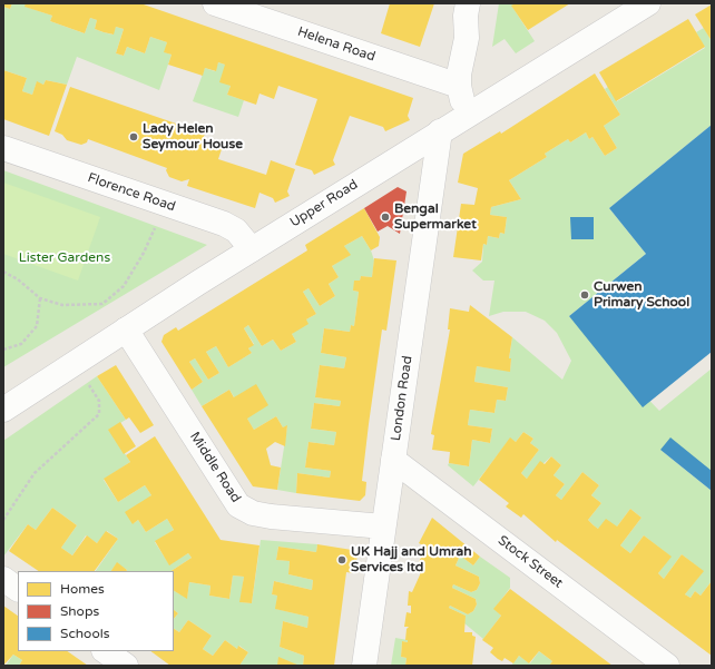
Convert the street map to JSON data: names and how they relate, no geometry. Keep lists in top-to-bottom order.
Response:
{
  "streets": {
    "street": [
      "Helena Road",
      "Florence Road",
      "Upper Road",
      "London Road",
      "Middle Road",
      "Stock Street"
    ]
  },
  "crossings": [
    ["Florence Road", "Upper Road"],
    ["Upper Road", "London Road"],
    ["Upper Road", "Middle Road"],
    ["London Road", "Middle Road"],
    ["London Road", "Stock Street"]
  ],
  "parks": ["Lister Gardens"],
  "places": [
    "Lady Helen Seymour House",
    "Bengal Supermarket",
    "Curwen Primary School",
    "UK Hajj and Umrah Services ltd"
  ],
  "legend": ["Homes", "Shops", "Schools"]
}
